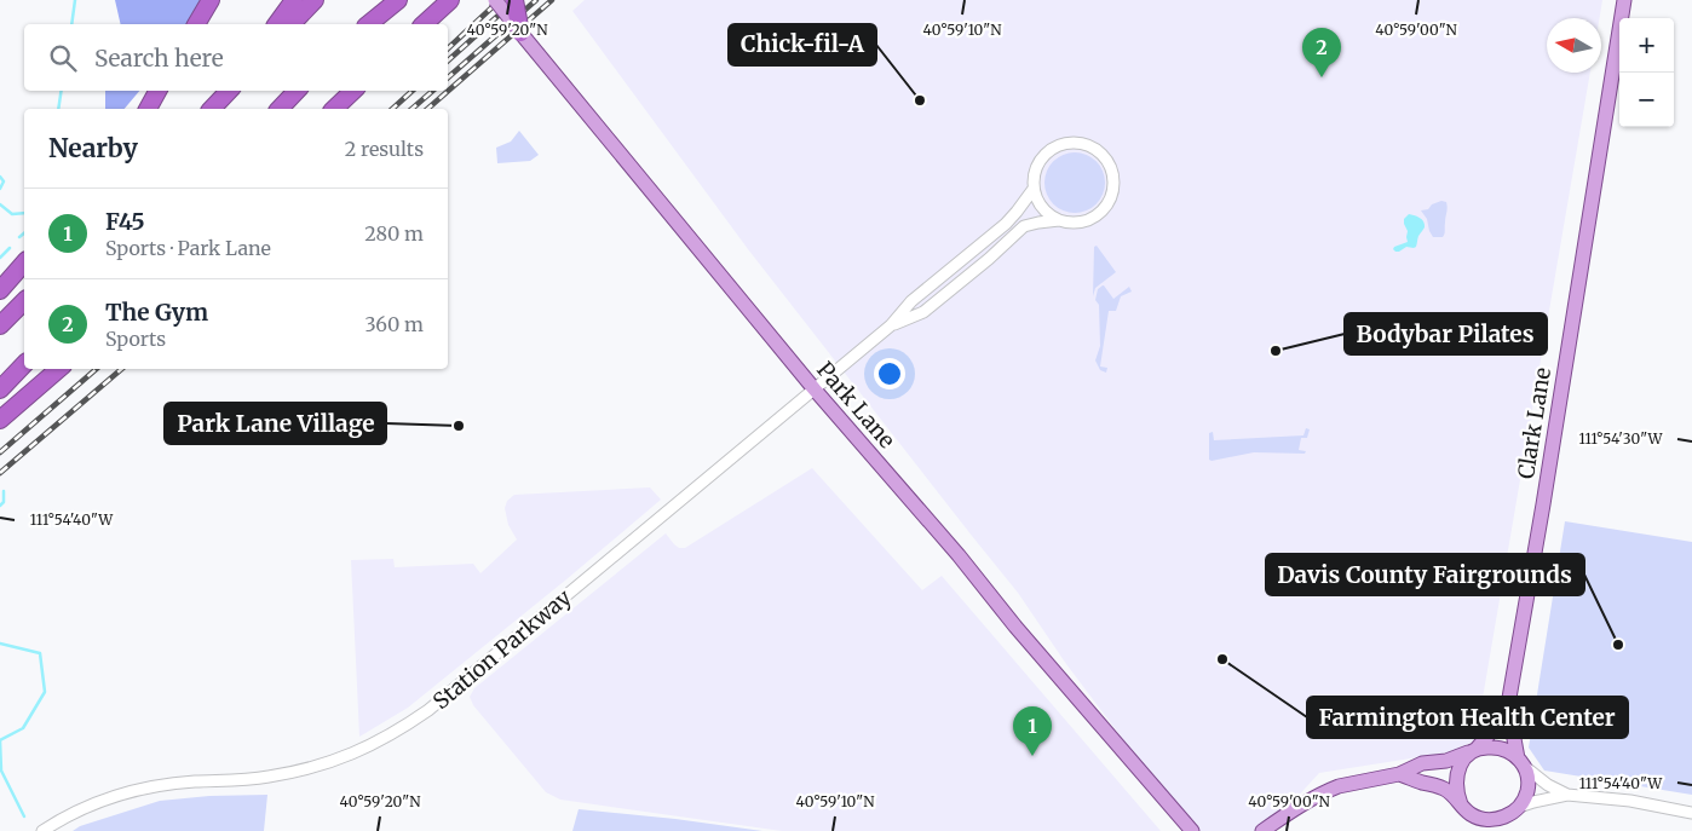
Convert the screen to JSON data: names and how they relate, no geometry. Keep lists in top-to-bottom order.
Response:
{
  "streets": {
    "main road": ["Park Lane", "Clark Lane"],
    "street": ["Station Parkway"]
  },
  "crossings": [
    ["Park Lane", "Station Parkway"]
  ],
  "places": [
    "Chick-fil-A",
    "Bodybar Pilates",
    "Park Lane Village",
    "Davis County Fairgrounds",
    "Farmington Health Center"
  ],
  "north": "left",
  "page": {
    "map_buttons": ["+", "−"],
    "search": "Search here",
    "pins": ["2", "1"],
    "heading": ["Nearby", "2 results"],
    "list": [
      {
        "mark": "1",
        "name": "F45",
        "note": "Sports · Park Lane",
        "value": "280 m"
      },
      {
        "mark": "2",
        "name": "The Gym",
        "note": "Sports",
        "value": "360 m"
      }
    ]
  },
  "coordinates": [
    "40°59'10\"N",
    "40°59'20\"N",
    "40°59'00\"N",
    "111°54'30\"W",
    "111°54'40\"W"
  ]
}
